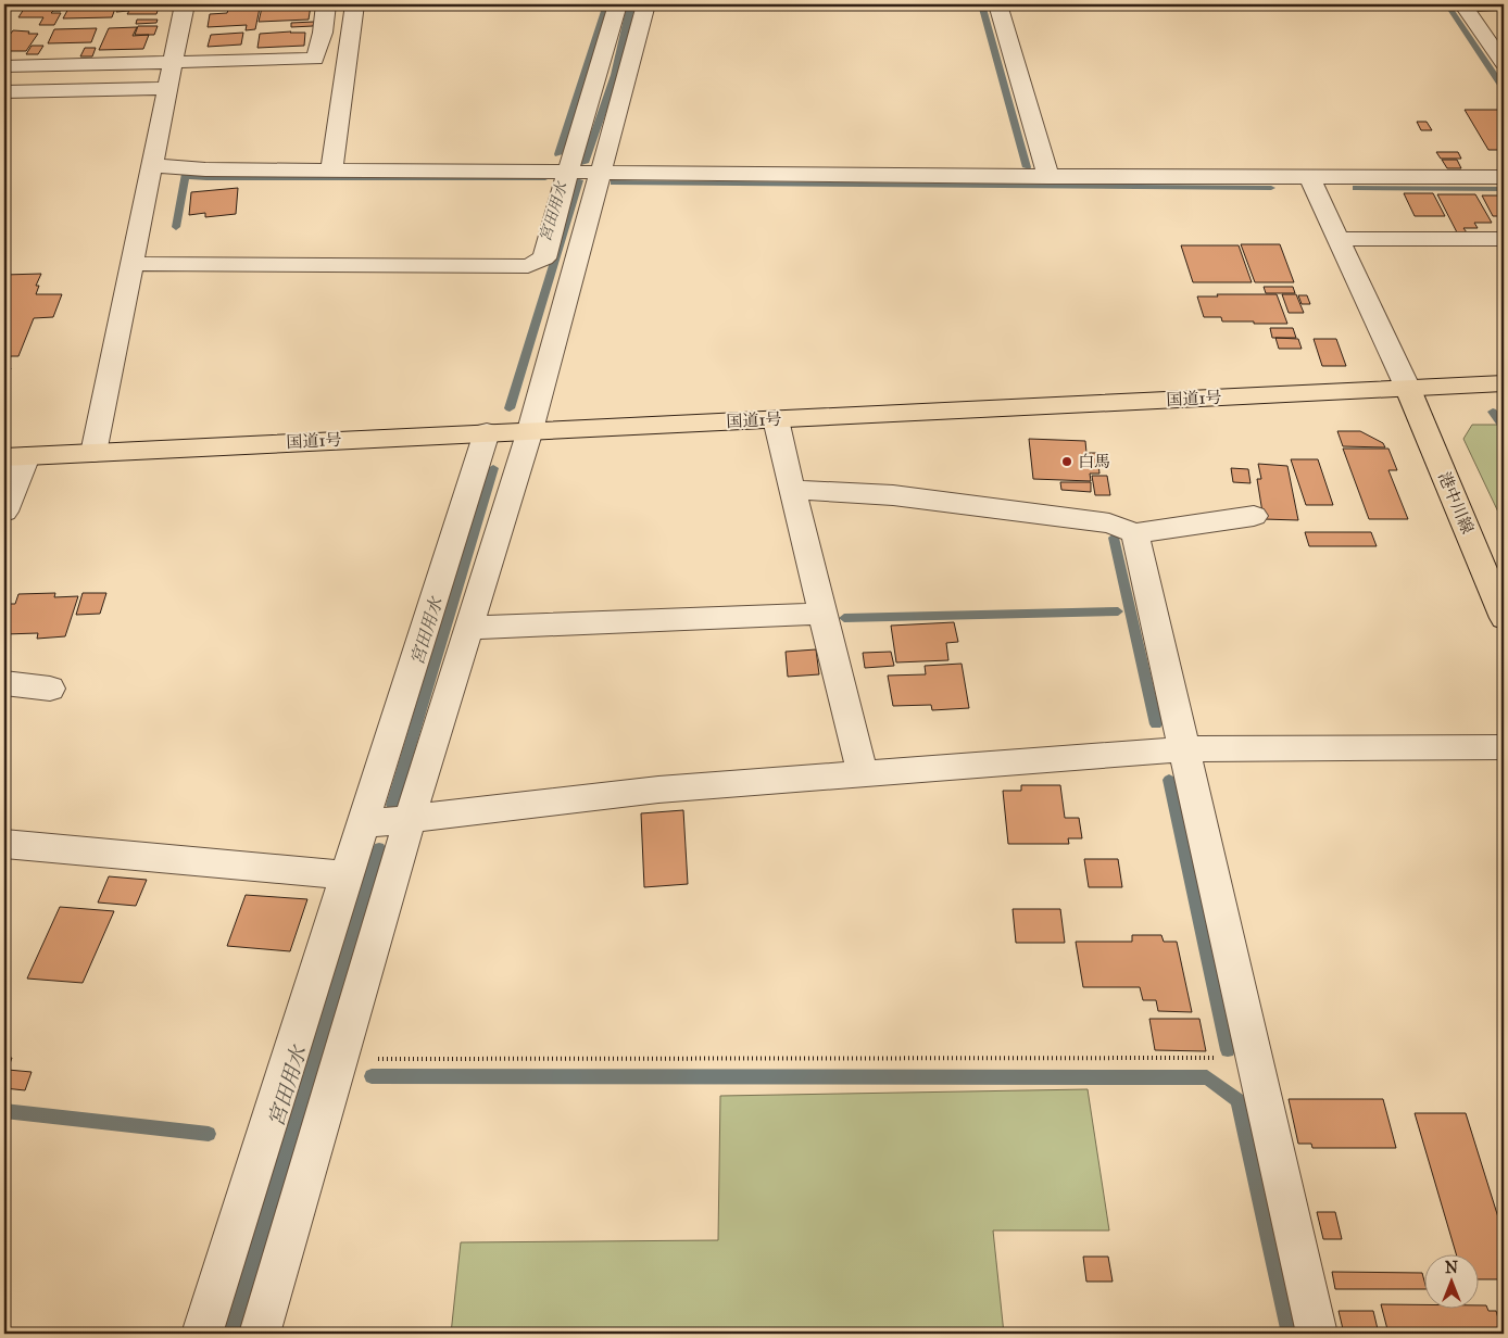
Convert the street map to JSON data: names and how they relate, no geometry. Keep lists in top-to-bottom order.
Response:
{
  "streets": {
    "main road": ["国道1号", "港中川線"]
  },
  "crossings": [
    ["国道1号", "港中川線"]
  ],
  "water": ["宮田用水"],
  "places": ["白馬"],
  "north": "top"
}
